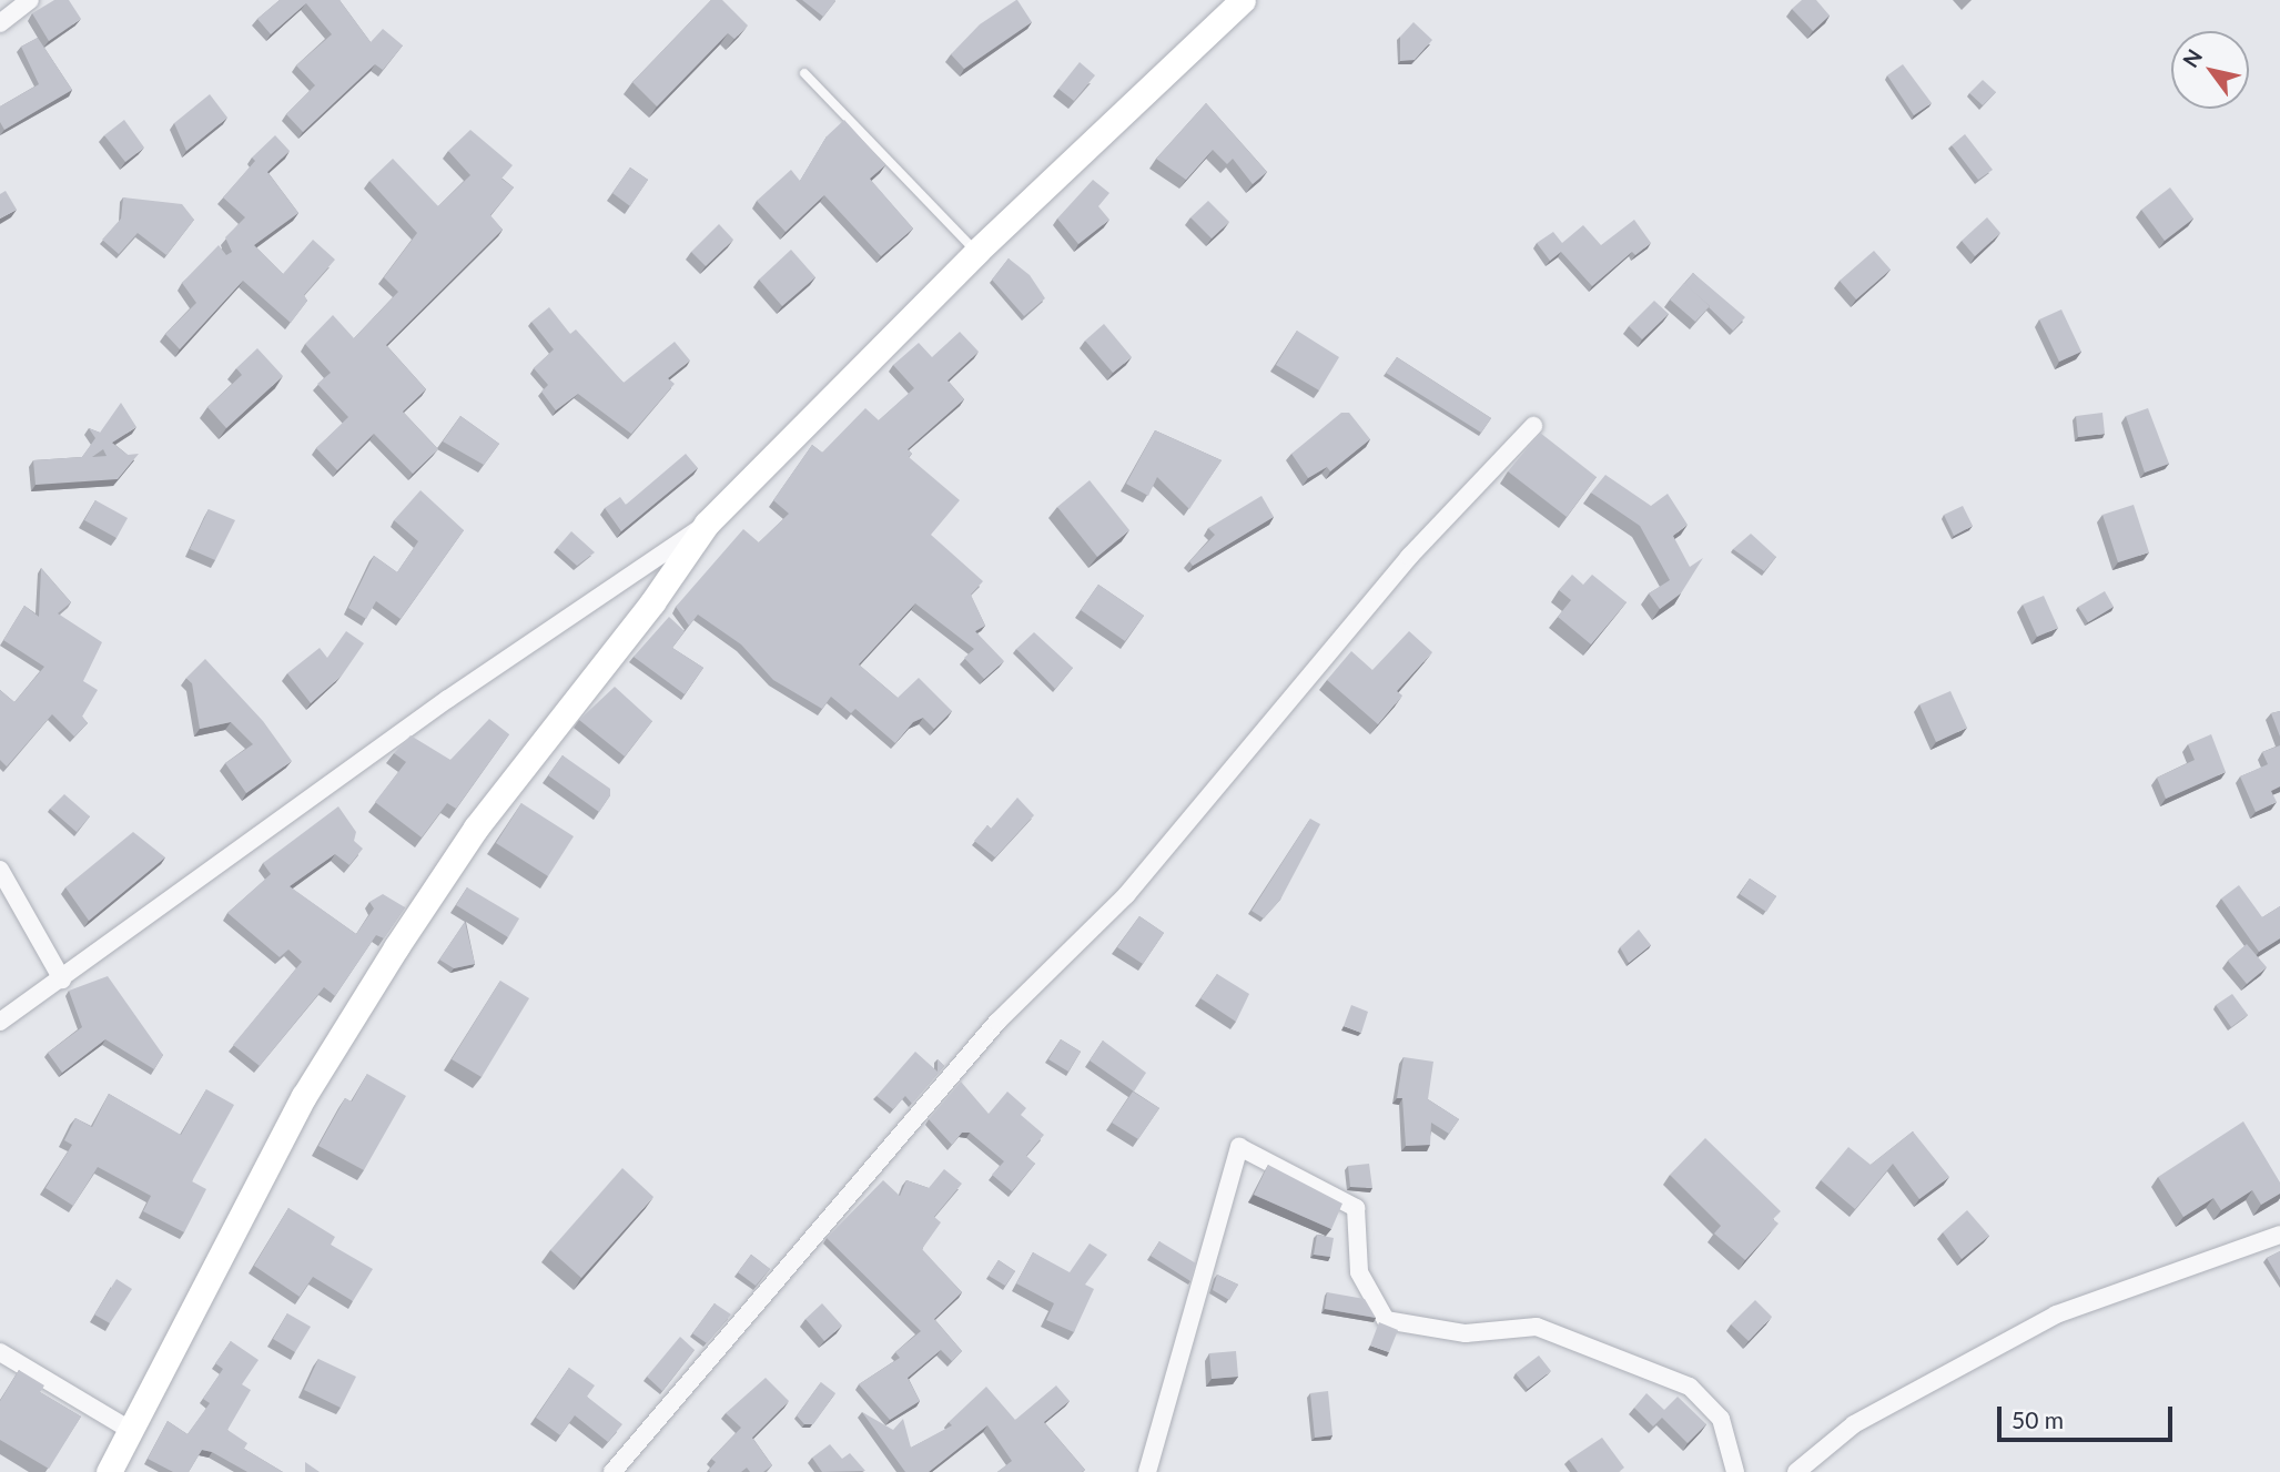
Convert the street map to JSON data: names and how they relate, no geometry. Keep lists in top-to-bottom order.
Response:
{
  "scale_bar": "50 m",
  "north": "top left"
}
